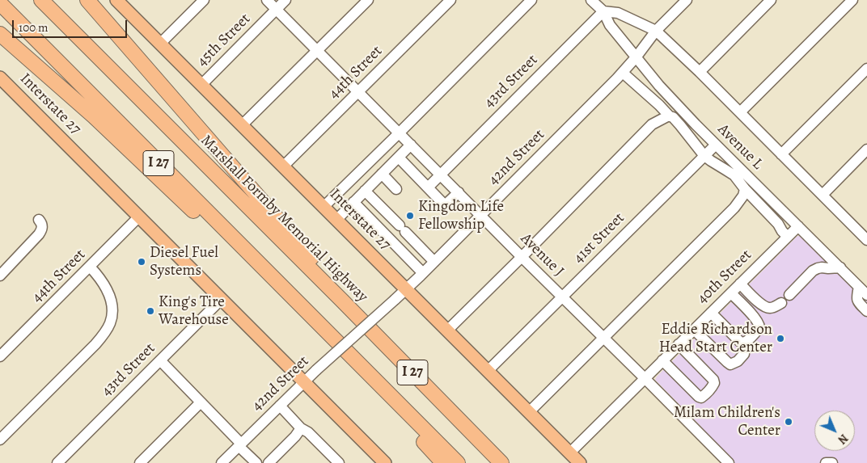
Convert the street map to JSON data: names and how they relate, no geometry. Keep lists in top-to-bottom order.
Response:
{
  "streets": {
    "highway": ["I 27", "Marshall Formby Memorial Highway"],
    "main road": ["Interstate 27"],
    "street": [
      "45th Street",
      "44th Street",
      "43rd Street",
      "Avenue L",
      "42nd Street",
      "41st Street",
      "Avenue J",
      "40th Street"
    ]
  },
  "crossings": [
    ["45th Street", "Interstate 27"],
    ["45th Street", "Avenue J"],
    ["44th Street", "Interstate 27"],
    ["44th Street", "Avenue J"],
    ["43rd Street", "Interstate 27"],
    ["43rd Street", "Avenue L"],
    ["43rd Street", "Avenue J"],
    ["Interstate 27", "42nd Street"],
    ["Interstate 27", "41st Street"],
    ["Interstate 27", "40th Street"],
    ["Avenue L", "42nd Street"],
    ["Avenue L", "41st Street"],
    ["Avenue L", "40th Street"],
    ["42nd Street", "Avenue J"],
    ["41st Street", "Avenue J"],
    ["Avenue J", "40th Street"]
  ],
  "places": [
    "Kingdom Life Fellowship",
    "Diesel Fuel Systems",
    "King's Tire Warehouse",
    "Eddie Richardson Head Start Center",
    "Milam Children's Center"
  ],
  "scale_bar": "100 m",
  "north": "bottom right"
}
